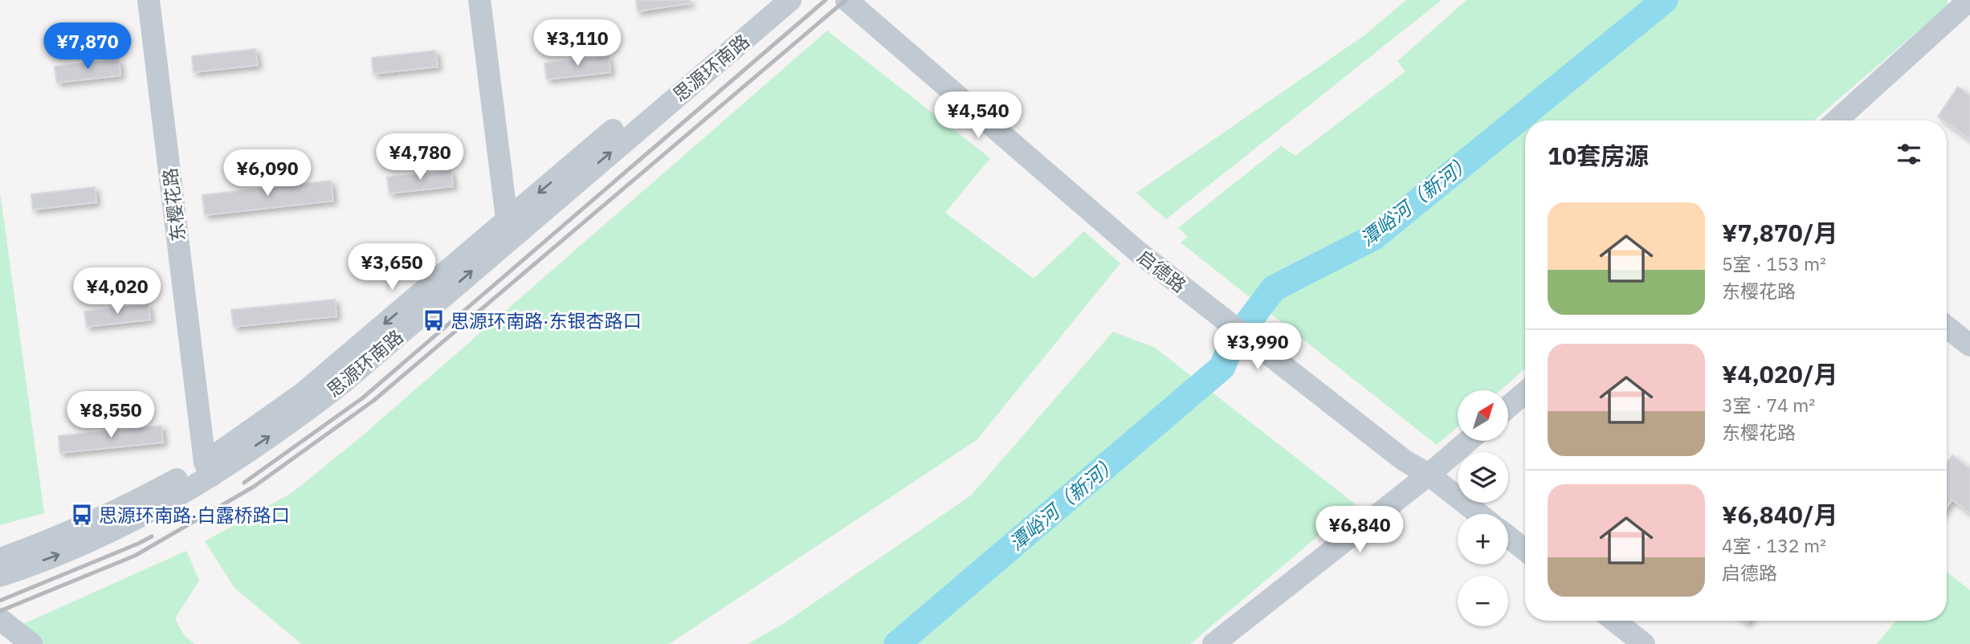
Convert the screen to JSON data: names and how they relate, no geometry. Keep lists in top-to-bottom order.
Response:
{
  "streets": {
    "street": ["思源环南路", "东樱花路", "启德路"]
  },
  "crossings": [
    ["思源环南路", "东樱花路"]
  ],
  "water": ["潭峪河（新河）"],
  "places": {
    "bus stop": ["思源环南路·东银杏路口", "思源环南路·白露桥路口"]
  },
  "north": "top right",
  "page": {
    "price": [
      "¥3,110",
      "¥7,870",
      "¥4,540",
      "¥4,780",
      "¥6,090",
      "¥3,650",
      "¥4,020",
      "¥3,990",
      "¥8,550",
      "¥6,840"
    ],
    "heading": "10套房源",
    "list": [
      {
        "name": "¥7,870/月",
        "note": "5室 · 153 m² · 东樱花路"
      },
      {
        "name": "¥4,020/月",
        "note": "3室 · 74 m² · 东樱花路"
      },
      {
        "name": "¥6,840/月",
        "note": "4室 · 132 m² · 启德路"
      }
    ],
    "map_buttons": ["+", "−"]
  }
}
